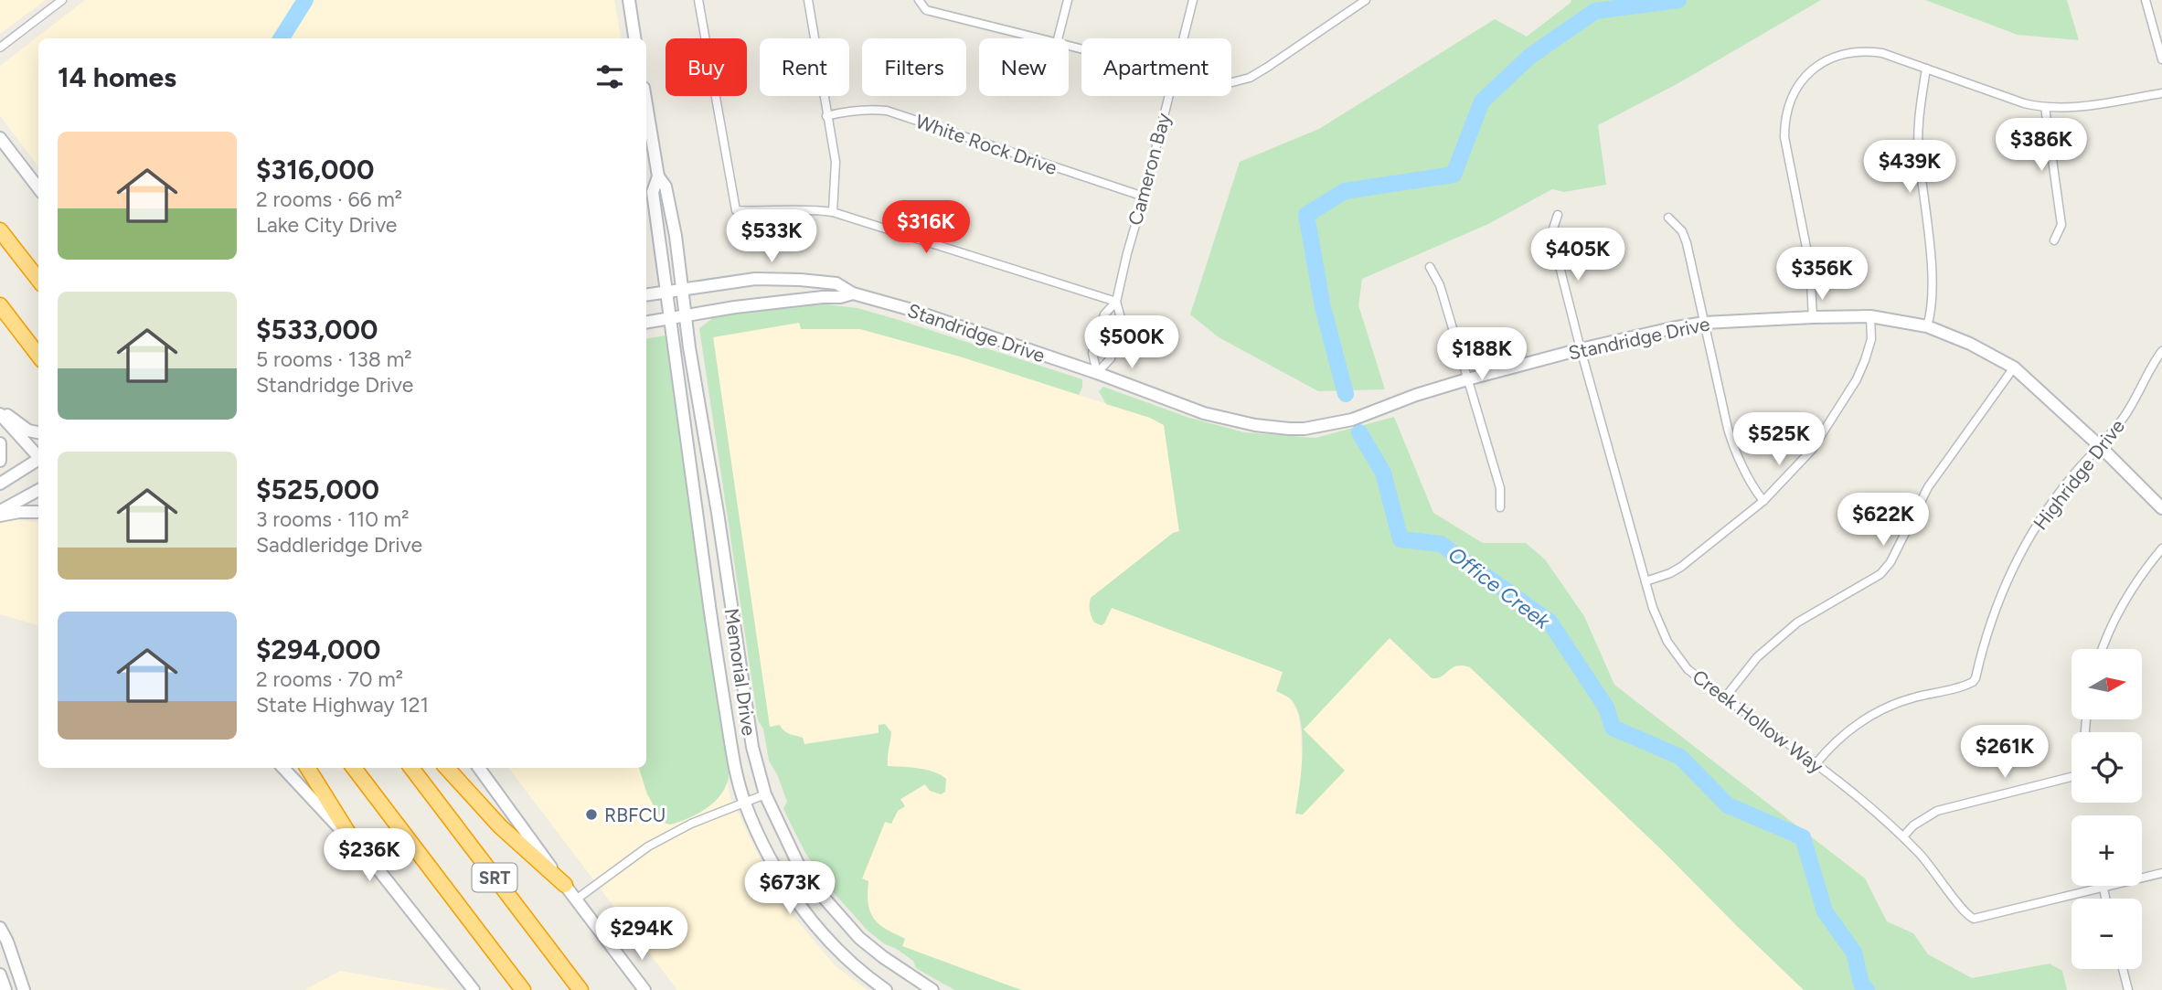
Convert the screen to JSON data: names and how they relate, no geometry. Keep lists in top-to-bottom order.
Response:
{
  "streets": {
    "highway": ["SRT"],
    "street": [
      "White Rock Drive",
      "Cameron Bay",
      "Standridge Drive",
      "Highridge Drive",
      "Memorial Drive",
      "Creek Hollow Way"
    ]
  },
  "crossings": [
    ["White Rock Drive", "Cameron Bay"],
    ["Cameron Bay", "Standridge Drive"],
    ["Standridge Drive", "Highridge Drive"],
    ["Standridge Drive", "Memorial Drive"],
    ["Standridge Drive", "Creek Hollow Way"],
    ["Highridge Drive", "Creek Hollow Way"]
  ],
  "water": ["Office Creek"],
  "places": ["RBFCU"],
  "north": "right",
  "page": {
    "chip": [
      "Buy",
      "Rent",
      "Filters",
      "New",
      "Apartment"
    ],
    "heading": "14 homes",
    "list": [
      {
        "name": "$316,000",
        "note": "2 rooms · 66 m² · Lake City Drive"
      },
      {
        "name": "$533,000",
        "note": "5 rooms · 138 m² · Standridge Drive"
      },
      {
        "name": "$525,000",
        "note": "3 rooms · 110 m² · Saddleridge Drive"
      },
      {
        "name": "$294,000",
        "note": "2 rooms · 70 m² · State Highway 121"
      }
    ],
    "price": [
      "$386K",
      "$439K",
      "$316K",
      "$533K",
      "$405K",
      "$356K",
      "$500K",
      "$188K",
      "$525K",
      "$622K",
      "$261K",
      "$236K",
      "$673K",
      "$294K"
    ],
    "map_buttons": ["+", "−"]
  }
}
